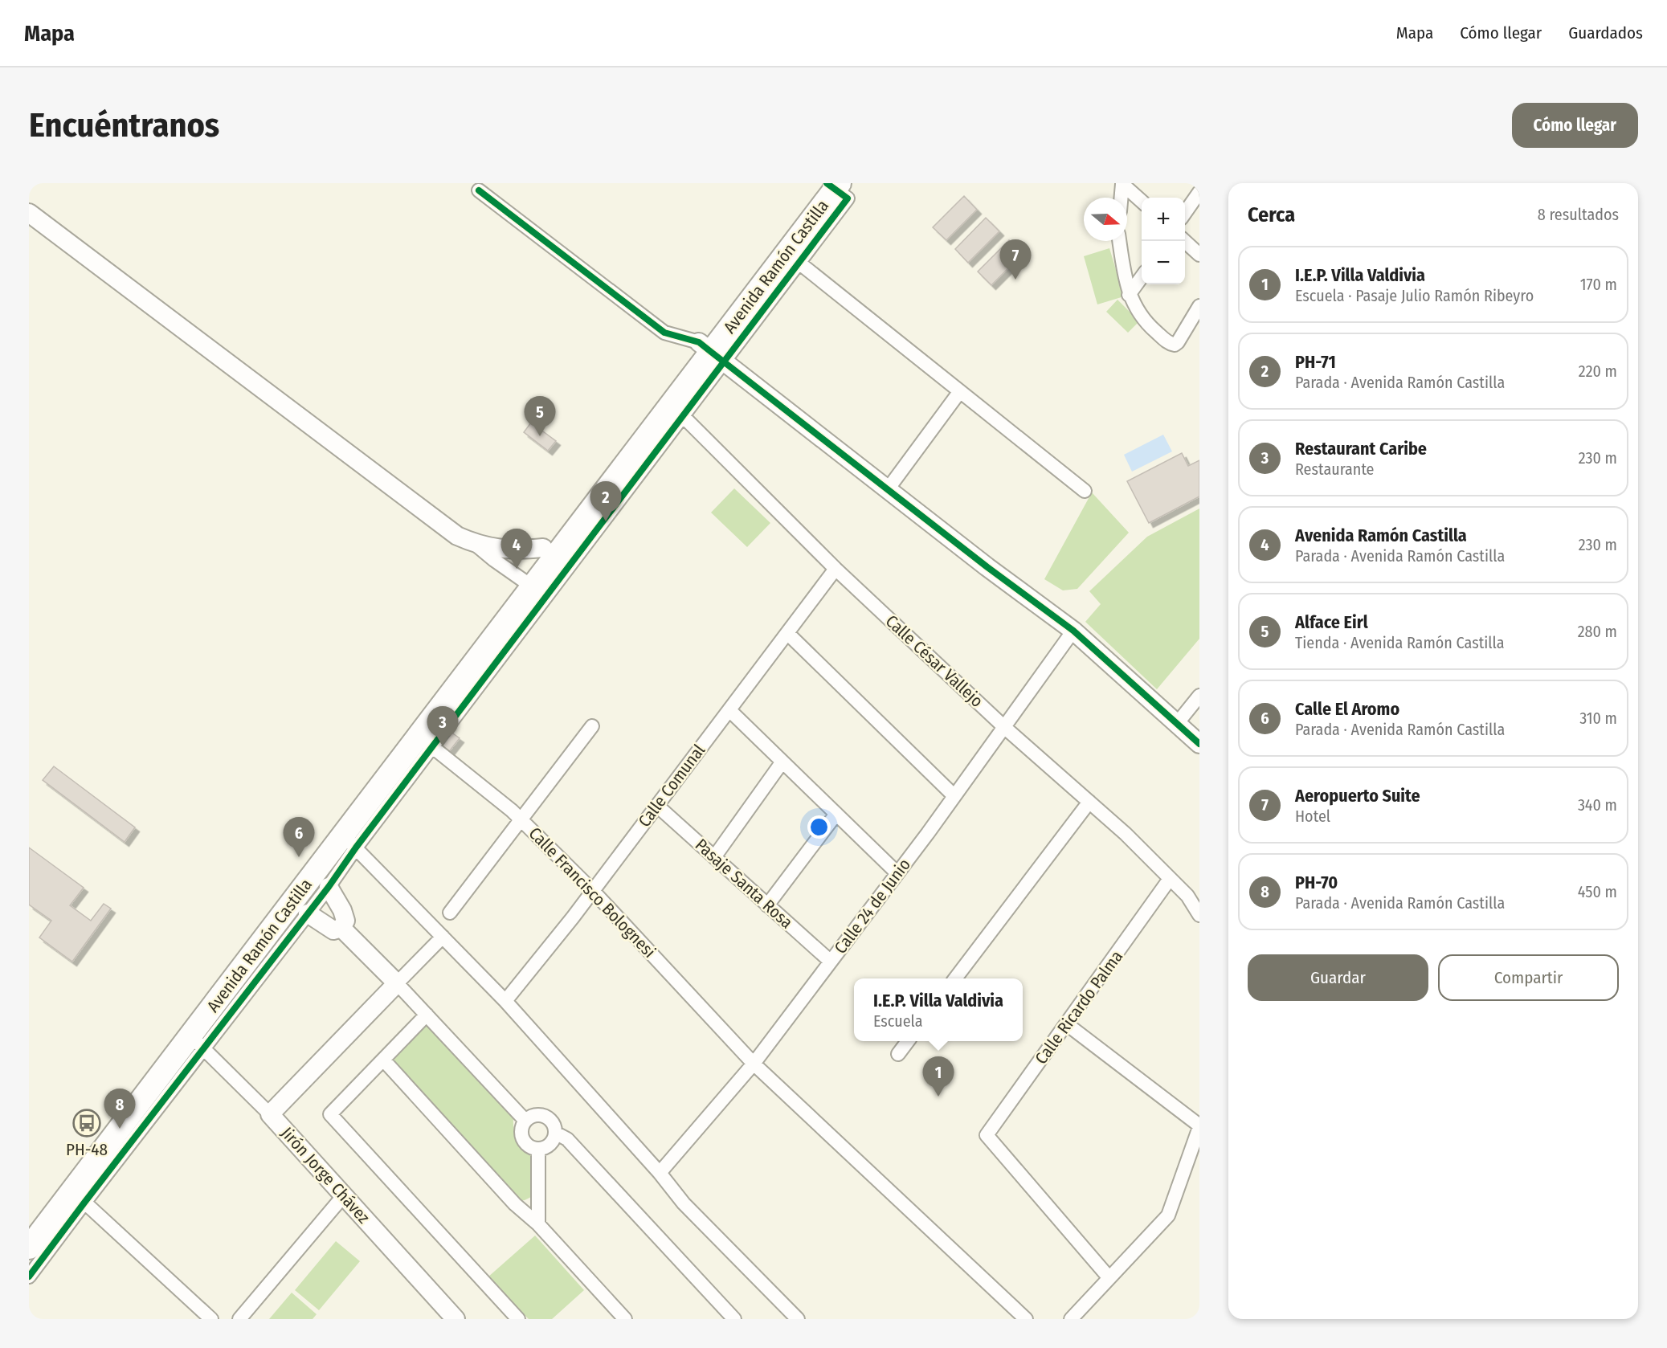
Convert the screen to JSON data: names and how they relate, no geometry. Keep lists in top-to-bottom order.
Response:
{
  "streets": {
    "highway": ["Avenida Ramón Castilla"],
    "street": [
      "Calle César Vallejo",
      "Calle Comunal",
      "Pasaje Santa Rosa",
      "Calle Francisco Bolognesi",
      "Calle 24 de Junio",
      "Calle Ricardo Palma",
      "Jirón Jorge Chávez"
    ]
  },
  "crossings": [
    ["Avenida Ramón Castilla", "Calle César Vallejo"],
    ["Avenida Ramón Castilla", "Calle Francisco Bolognesi"],
    ["Avenida Ramón Castilla", "Jirón Jorge Chávez"],
    ["Calle César Vallejo", "Calle Comunal"],
    ["Calle César Vallejo", "Calle 24 de Junio"],
    ["Calle César Vallejo", "Calle Ricardo Palma"],
    ["Calle Comunal", "Pasaje Santa Rosa"],
    ["Calle Comunal", "Calle Francisco Bolognesi"],
    ["Pasaje Santa Rosa", "Calle 24 de Junio"],
    ["Calle Francisco Bolognesi", "Calle 24 de Junio"]
  ],
  "places": {
    "bus stop": ["PH-48"]
  },
  "north": "right",
  "page": {
    "header": "Mapa",
    "nav": ["Mapa", "Cómo llegar", "Guardados"],
    "buttons": [
      "Cómo llegar",
      ["Guardar", "Compartir"]
    ],
    "title": "Encuéntranos",
    "heading": ["Cerca", "8 resultados"],
    "map_buttons": ["+", "−"],
    "pins": [
      "7",
      "5",
      "2",
      "4",
      "3",
      "6",
      "1",
      "8"
    ],
    "list": [
      {
        "mark": "1",
        "name": "I.E.P. Villa Valdivia",
        "note": "Escuela · Pasaje Julio Ramón Ribeyro",
        "value": "170 m"
      },
      {
        "mark": "2",
        "name": "PH-71",
        "note": "Parada · Avenida Ramón Castilla",
        "value": "220 m"
      },
      {
        "mark": "3",
        "name": "Restaurant Caribe",
        "note": "Restaurante",
        "value": "230 m"
      },
      {
        "mark": "4",
        "name": "Avenida Ramón Castilla",
        "note": "Parada · Avenida Ramón Castilla",
        "value": "230 m"
      },
      {
        "mark": "5",
        "name": "Alface Eirl",
        "note": "Tienda · Avenida Ramón Castilla",
        "value": "280 m"
      },
      {
        "mark": "6",
        "name": "Calle El Aromo",
        "note": "Parada · Avenida Ramón Castilla",
        "value": "310 m"
      },
      {
        "mark": "7",
        "name": "Aeropuerto Suite",
        "note": "Hotel",
        "value": "340 m"
      },
      {
        "mark": "8",
        "name": "PH-70",
        "note": "Parada · Avenida Ramón Castilla",
        "value": "450 m"
      }
    ],
    "popup": ["I.E.P. Villa Valdivia", "Escuela"]
  }
}
